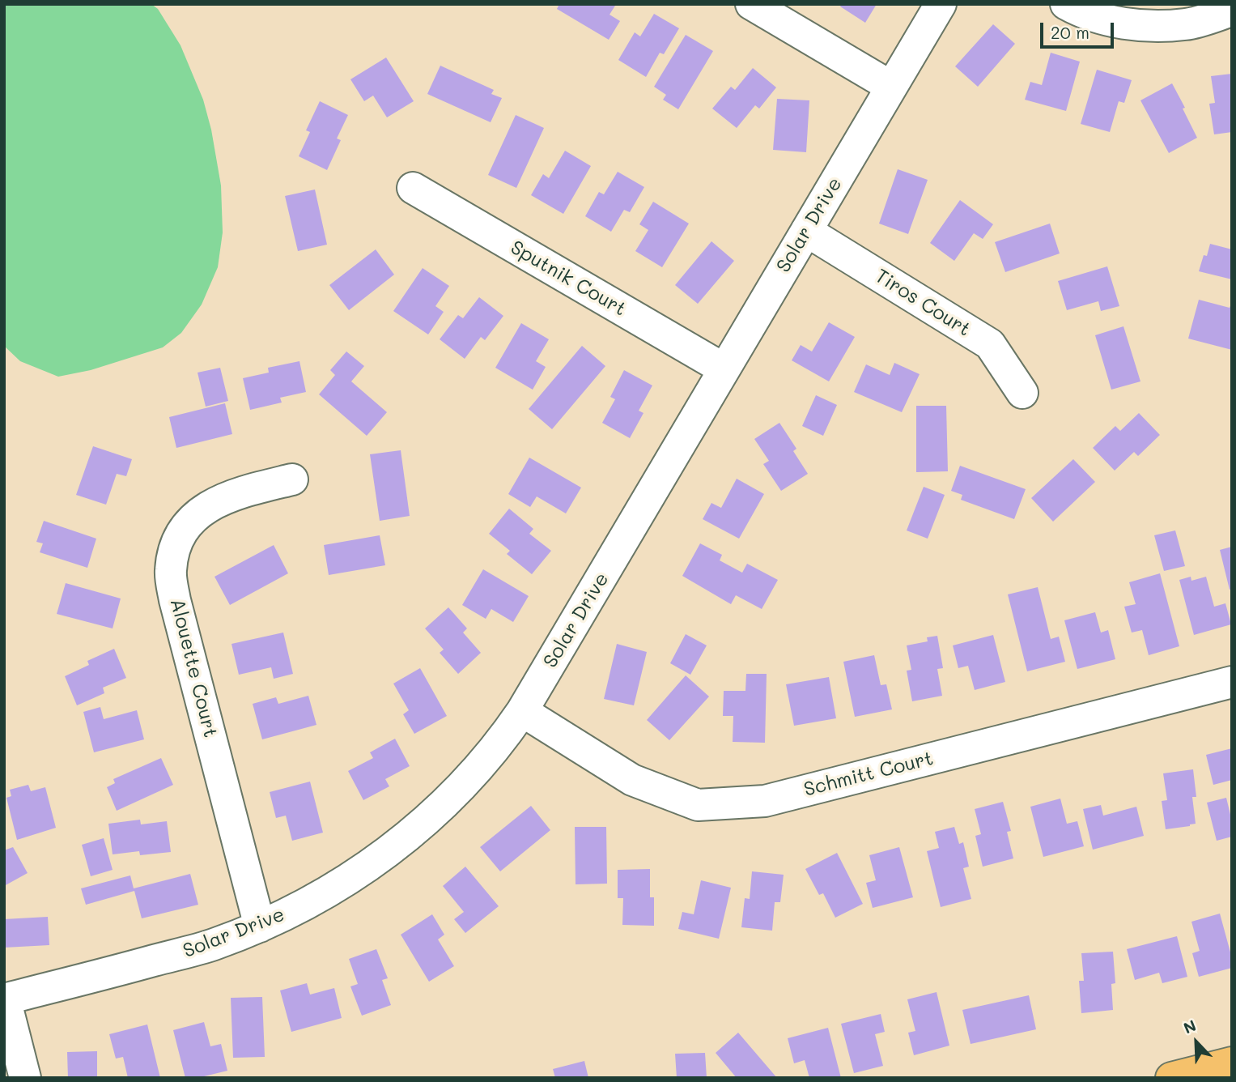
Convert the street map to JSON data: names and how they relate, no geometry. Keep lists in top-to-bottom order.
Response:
{
  "streets": {
    "street": [
      "Solar Drive",
      "Sputnik Court",
      "Tiros Court",
      "Alouette Court",
      "Schmitt Court"
    ]
  },
  "crossings": [
    ["Solar Drive", "Sputnik Court"],
    ["Solar Drive", "Tiros Court"],
    ["Solar Drive", "Alouette Court"],
    ["Solar Drive", "Schmitt Court"]
  ],
  "scale_bar": "20 m",
  "north": "top left"
}
